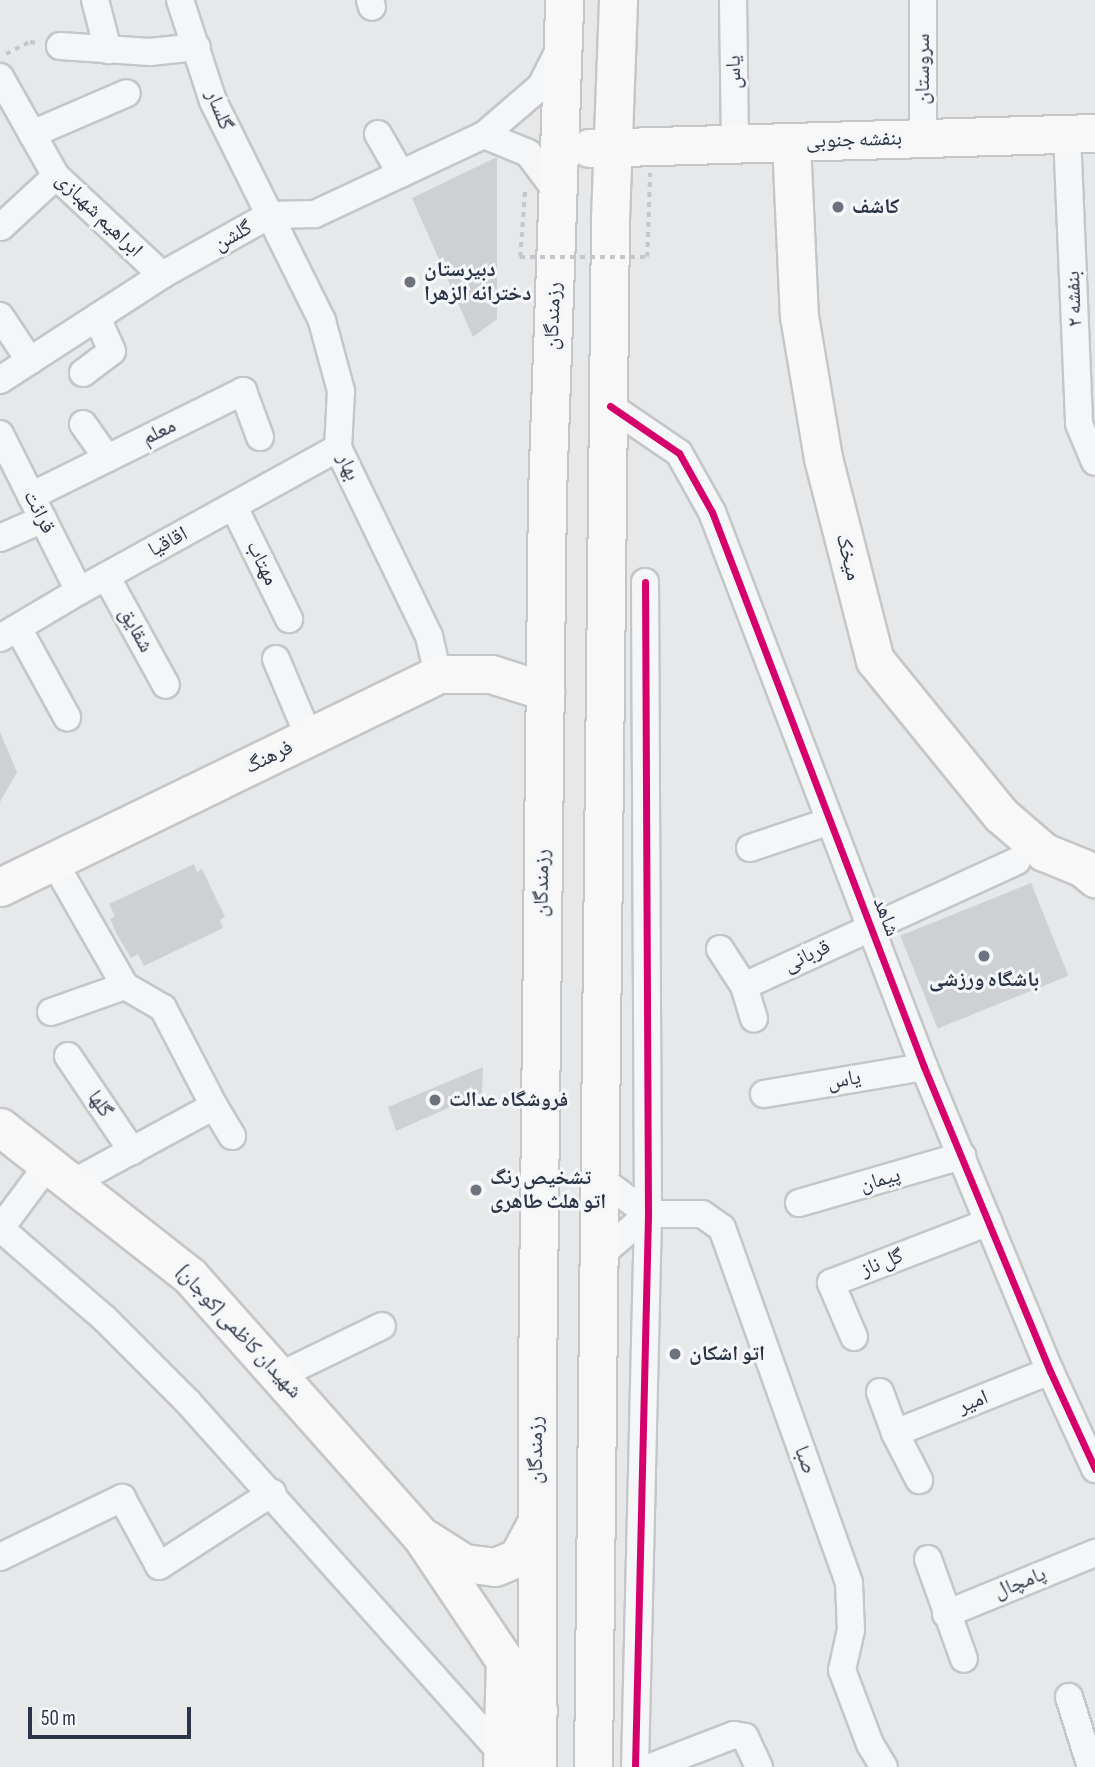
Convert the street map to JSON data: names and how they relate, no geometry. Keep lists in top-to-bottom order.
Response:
{
  "streets": {
    "main road": [
      "بنفشه جنوبی",
      "رزمندگان",
      "میخک",
      "فرهنگ",
      "شهیدان کاظمی (کوجان)"
    ],
    "street": [
      "سروستان",
      "یاس",
      "گلسار",
      "ابراهیم شهبازی",
      "گلشن",
      "بنفشه ۲",
      "معلم",
      "بهار",
      "قرائت",
      "اقاقیا",
      "مهتاب",
      "شقایق",
      "شاهد",
      "قربانی",
      "گلها",
      "پیمان",
      "گل ناز",
      "امیر",
      "صبا",
      "پامچال"
    ]
  },
  "crossings": [
    ["سروستان", "بنفشه جنوبی"],
    ["یاس", "بنفشه جنوبی"],
    ["یاس", "شاهد"],
    ["گلسار", "گلشن"],
    ["گلسار", "بهار"],
    ["بنفشه جنوبی", "بنفشه ۲"],
    ["بنفشه جنوبی", "رزمندگان"],
    ["بنفشه جنوبی", "میخک"],
    ["ابراهیم شهبازی", "گلشن"],
    ["گلشن", "رزمندگان"],
    ["گلشن", "بهار"],
    ["رزمندگان", "فرهنگ"],
    ["معلم", "قرائت"],
    ["بهار", "اقاقیا"],
    ["بهار", "فرهنگ"],
    ["قرائت", "اقاقیا"],
    ["اقاقیا", "مهتاب"],
    ["اقاقیا", "شقایق"],
    ["شاهد", "قربانی"],
    ["شاهد", "پیمان"],
    ["شاهد", "گل ناز"],
    ["شاهد", "امیر"]
  ],
  "places": [
    "کاشف",
    "دبيرستان دخترانه الزهرا",
    "باشگاه ورزشی",
    "فروشگاه عدالت",
    "تشخیص رنگ اتو هلث طاهری",
    "اتو اشکان"
  ],
  "scale_bar": "50 m"
}
